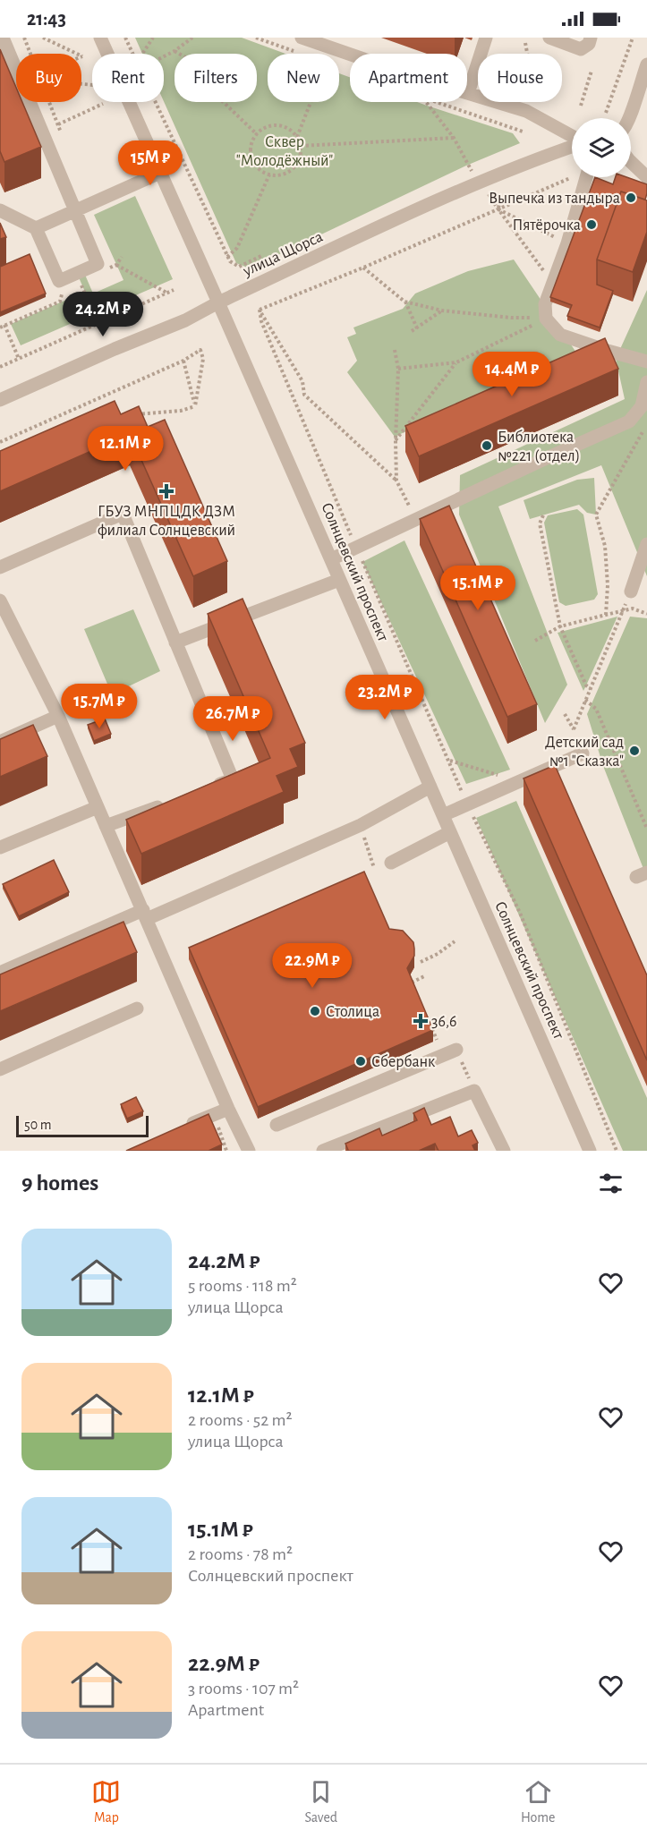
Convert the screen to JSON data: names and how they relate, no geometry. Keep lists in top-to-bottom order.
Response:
{
  "streets": {
    "street": ["улица Щорса", "Солнцевский проспект"]
  },
  "crossings": [
    ["улица Щорса", "Солнцевский проспект"]
  ],
  "parks": ["Сквер \"Молодёжный\""],
  "places": {
    "other": [
      "Выпечка из тандыра",
      "Пятёрочка",
      "Библиотека №221 (отдел)",
      "Детский сад №1 \"Сказка\"",
      "Столица",
      "Сбербанк"
    ],
    "health": ["ГБУЗ МНПЦДК ДЗМ филиал Солнцевский", "36,6"]
  },
  "scale_bar": "50 m",
  "page": {
    "status": "21:43",
    "chip": [
      "Buy",
      "Rent",
      "Filters",
      "New",
      "Apartment",
      "House"
    ],
    "price": [
      "15M ₽",
      "24.2M ₽",
      "14.4M ₽",
      "12.1M ₽",
      "15.1M ₽",
      "23.2M ₽",
      "15.7M ₽",
      "26.7M ₽",
      "22.9M ₽"
    ],
    "scale": "50 m",
    "heading": "9 homes",
    "list": [
      {
        "name": "24.2M ₽",
        "note": "5 rooms · 118 m² · улица Щорса"
      },
      {
        "name": "12.1M ₽",
        "note": "2 rooms · 52 m² · улица Щорса"
      },
      {
        "name": "15.1M ₽",
        "note": "2 rooms · 78 m² · Солнцевский проспект"
      },
      {
        "name": "22.9M ₽",
        "note": "3 rooms · 107 m² · Apartment"
      }
    ],
    "tabs": ["Map", "Saved", "Home"]
  }
}
